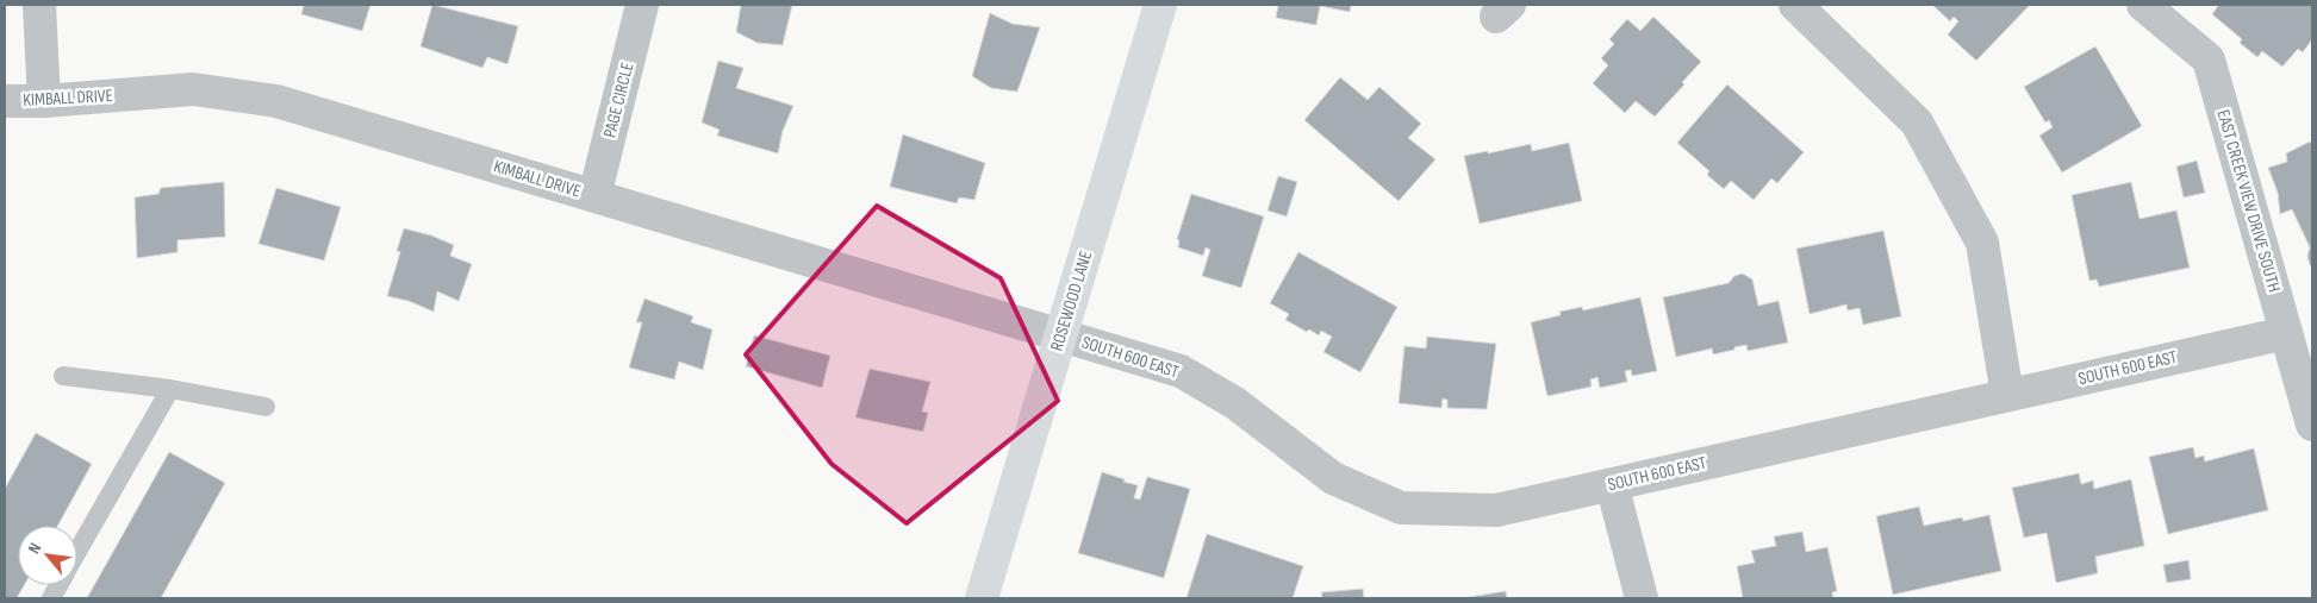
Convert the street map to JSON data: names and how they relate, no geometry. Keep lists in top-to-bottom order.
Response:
{
  "streets": {
    "street": [
      "KIMBALL DRIVE",
      "PAGE CIRCLE",
      "EAST CREEK VIEW DRIVE SOUTH",
      "ROSEWOOD LANE",
      "SOUTH 600 EAST"
    ]
  },
  "crossings": [
    ["KIMBALL DRIVE", "PAGE CIRCLE"],
    ["KIMBALL DRIVE", "ROSEWOOD LANE"],
    ["KIMBALL DRIVE", "SOUTH 600 EAST"],
    ["EAST CREEK VIEW DRIVE SOUTH", "SOUTH 600 EAST"],
    ["ROSEWOOD LANE", "SOUTH 600 EAST"]
  ],
  "north": "top left"
}
